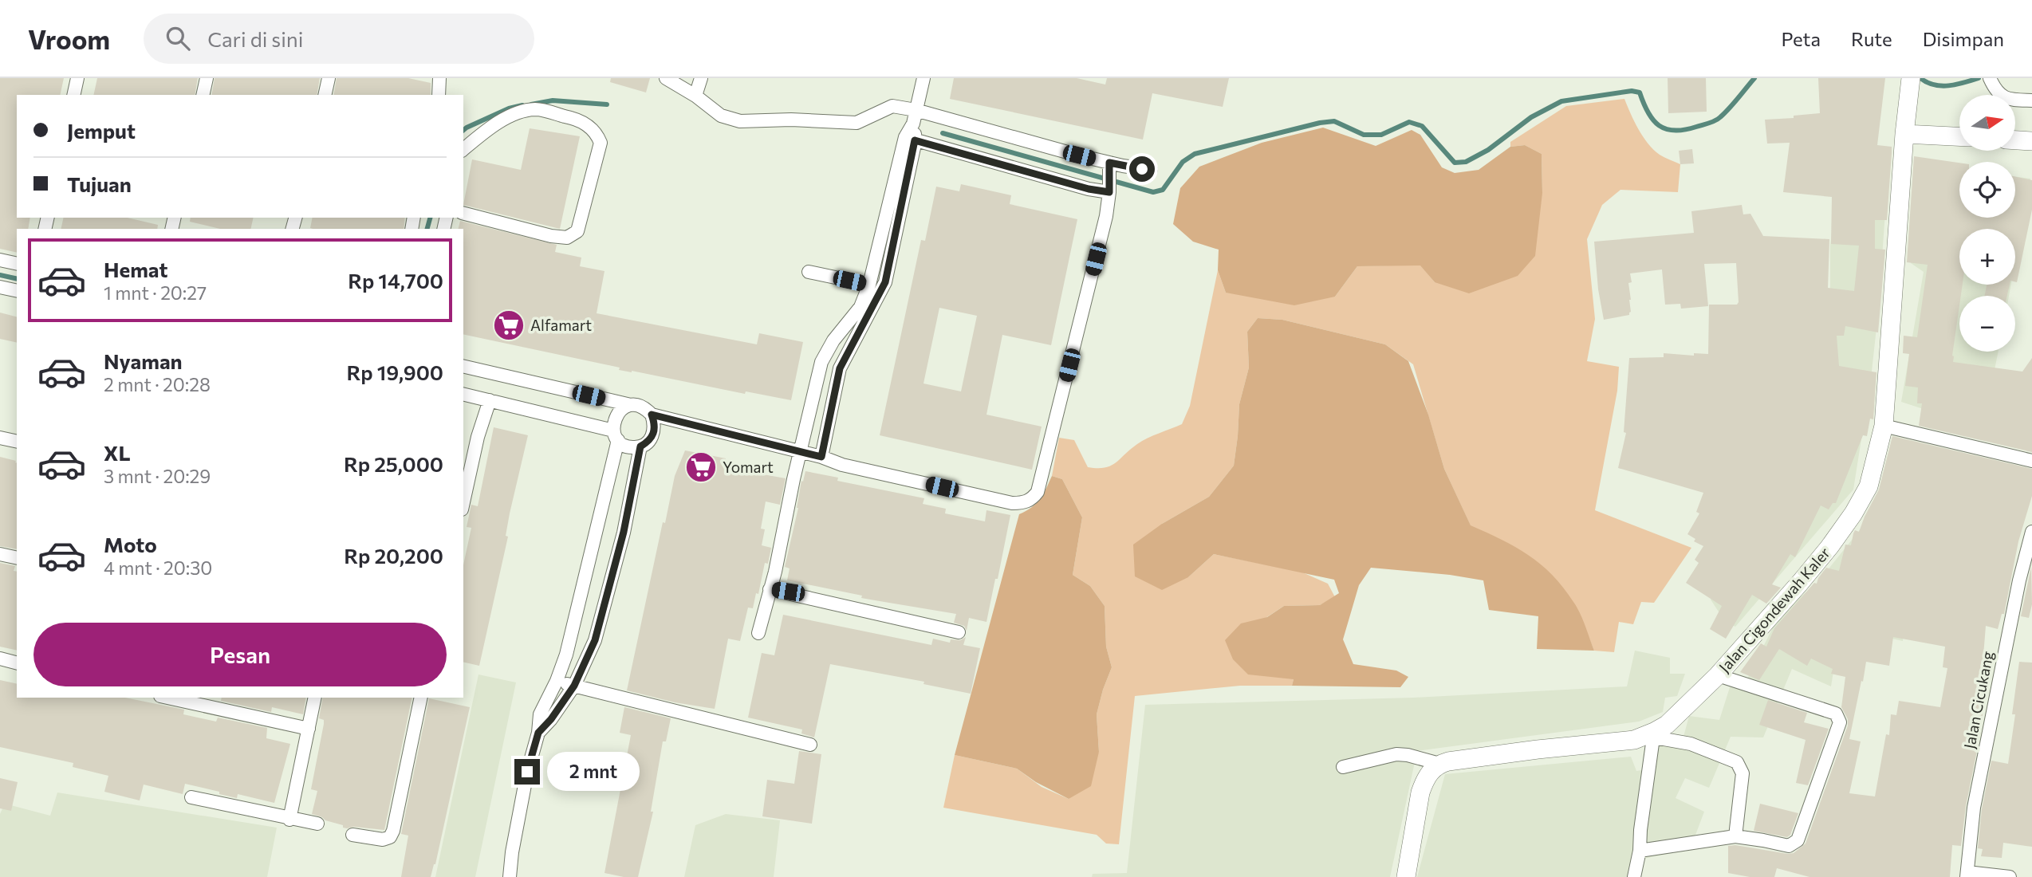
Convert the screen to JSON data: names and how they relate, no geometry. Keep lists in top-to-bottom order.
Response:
{
  "streets": {
    "main road": ["Jalan Cigondewah Kaler"],
    "street": ["Jalan Cicukang"]
  },
  "places": {
    "supermarket": ["Alfamart", "Yomart"]
  },
  "north": "right",
  "page": {
    "header": "Vroom",
    "search": "Cari di sini",
    "nav": ["Peta", "Rute", "Disimpan"],
    "map_buttons": ["+", "−"],
    "banner": ["Jemput", "Tujuan"],
    "list": [
      {
        "name": "Hemat",
        "note": "1 mnt · 20:27",
        "value": "Rp 14,700"
      },
      {
        "name": "Nyaman",
        "note": "2 mnt · 20:28",
        "value": "Rp 19,900"
      },
      {
        "name": "XL",
        "note": "3 mnt · 20:29",
        "value": "Rp 25,000"
      },
      {
        "name": "Moto",
        "note": "4 mnt · 20:30",
        "value": "Rp 20,200"
      }
    ],
    "buttons": "Pesan",
    "bubble": "2 mnt"
  }
}
